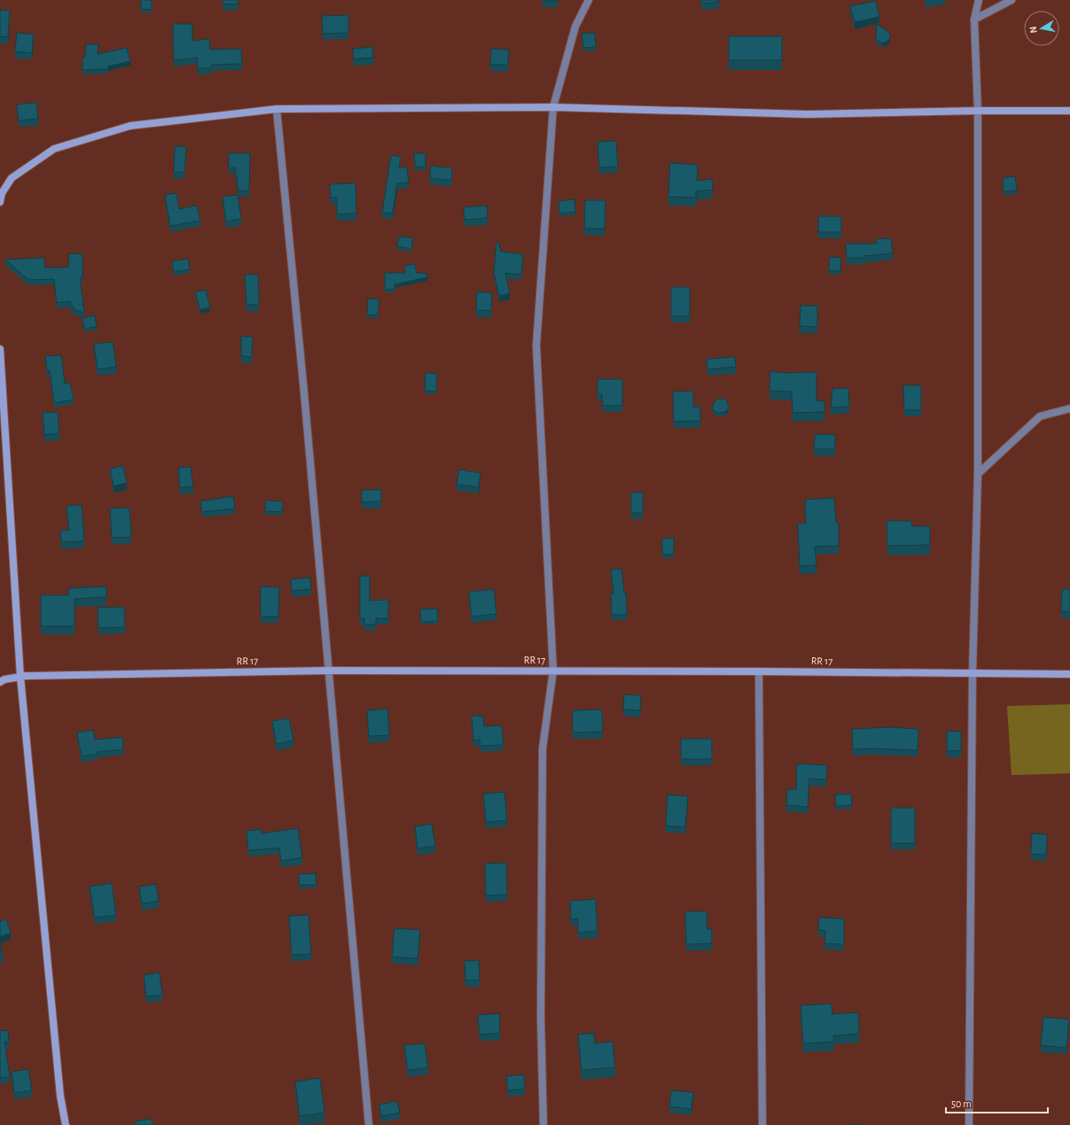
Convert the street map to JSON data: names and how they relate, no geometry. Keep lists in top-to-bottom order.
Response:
{
  "streets": {
    "street": ["RR 17"]
  },
  "scale_bar": "50 m",
  "north": "left"
}
